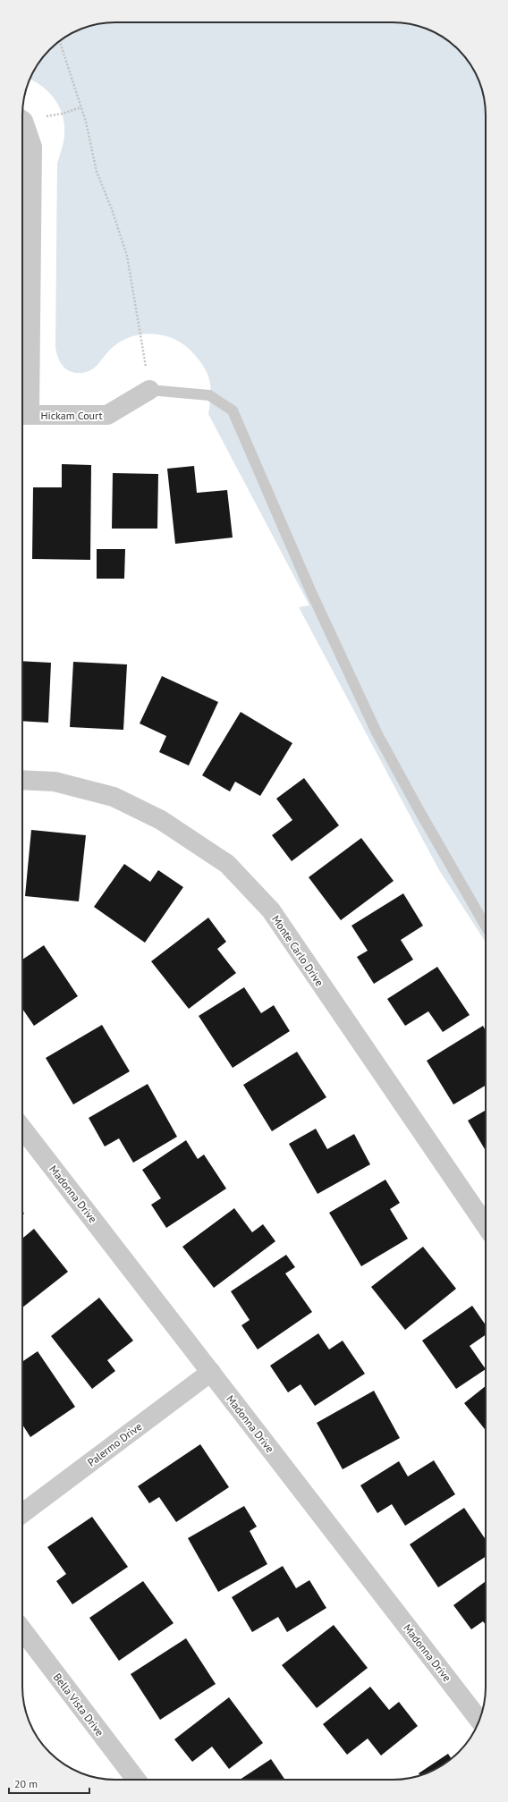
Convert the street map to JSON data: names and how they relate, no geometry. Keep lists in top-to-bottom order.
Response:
{
  "streets": {
    "street": [
      "Hickam Court",
      "Monte Carlo Drive",
      "Madonna Drive",
      "Palermo Drive",
      "Bella Vista Drive"
    ]
  },
  "crossings": [
    ["Madonna Drive", "Palermo Drive"]
  ],
  "scale_bar": "20 m"
}
